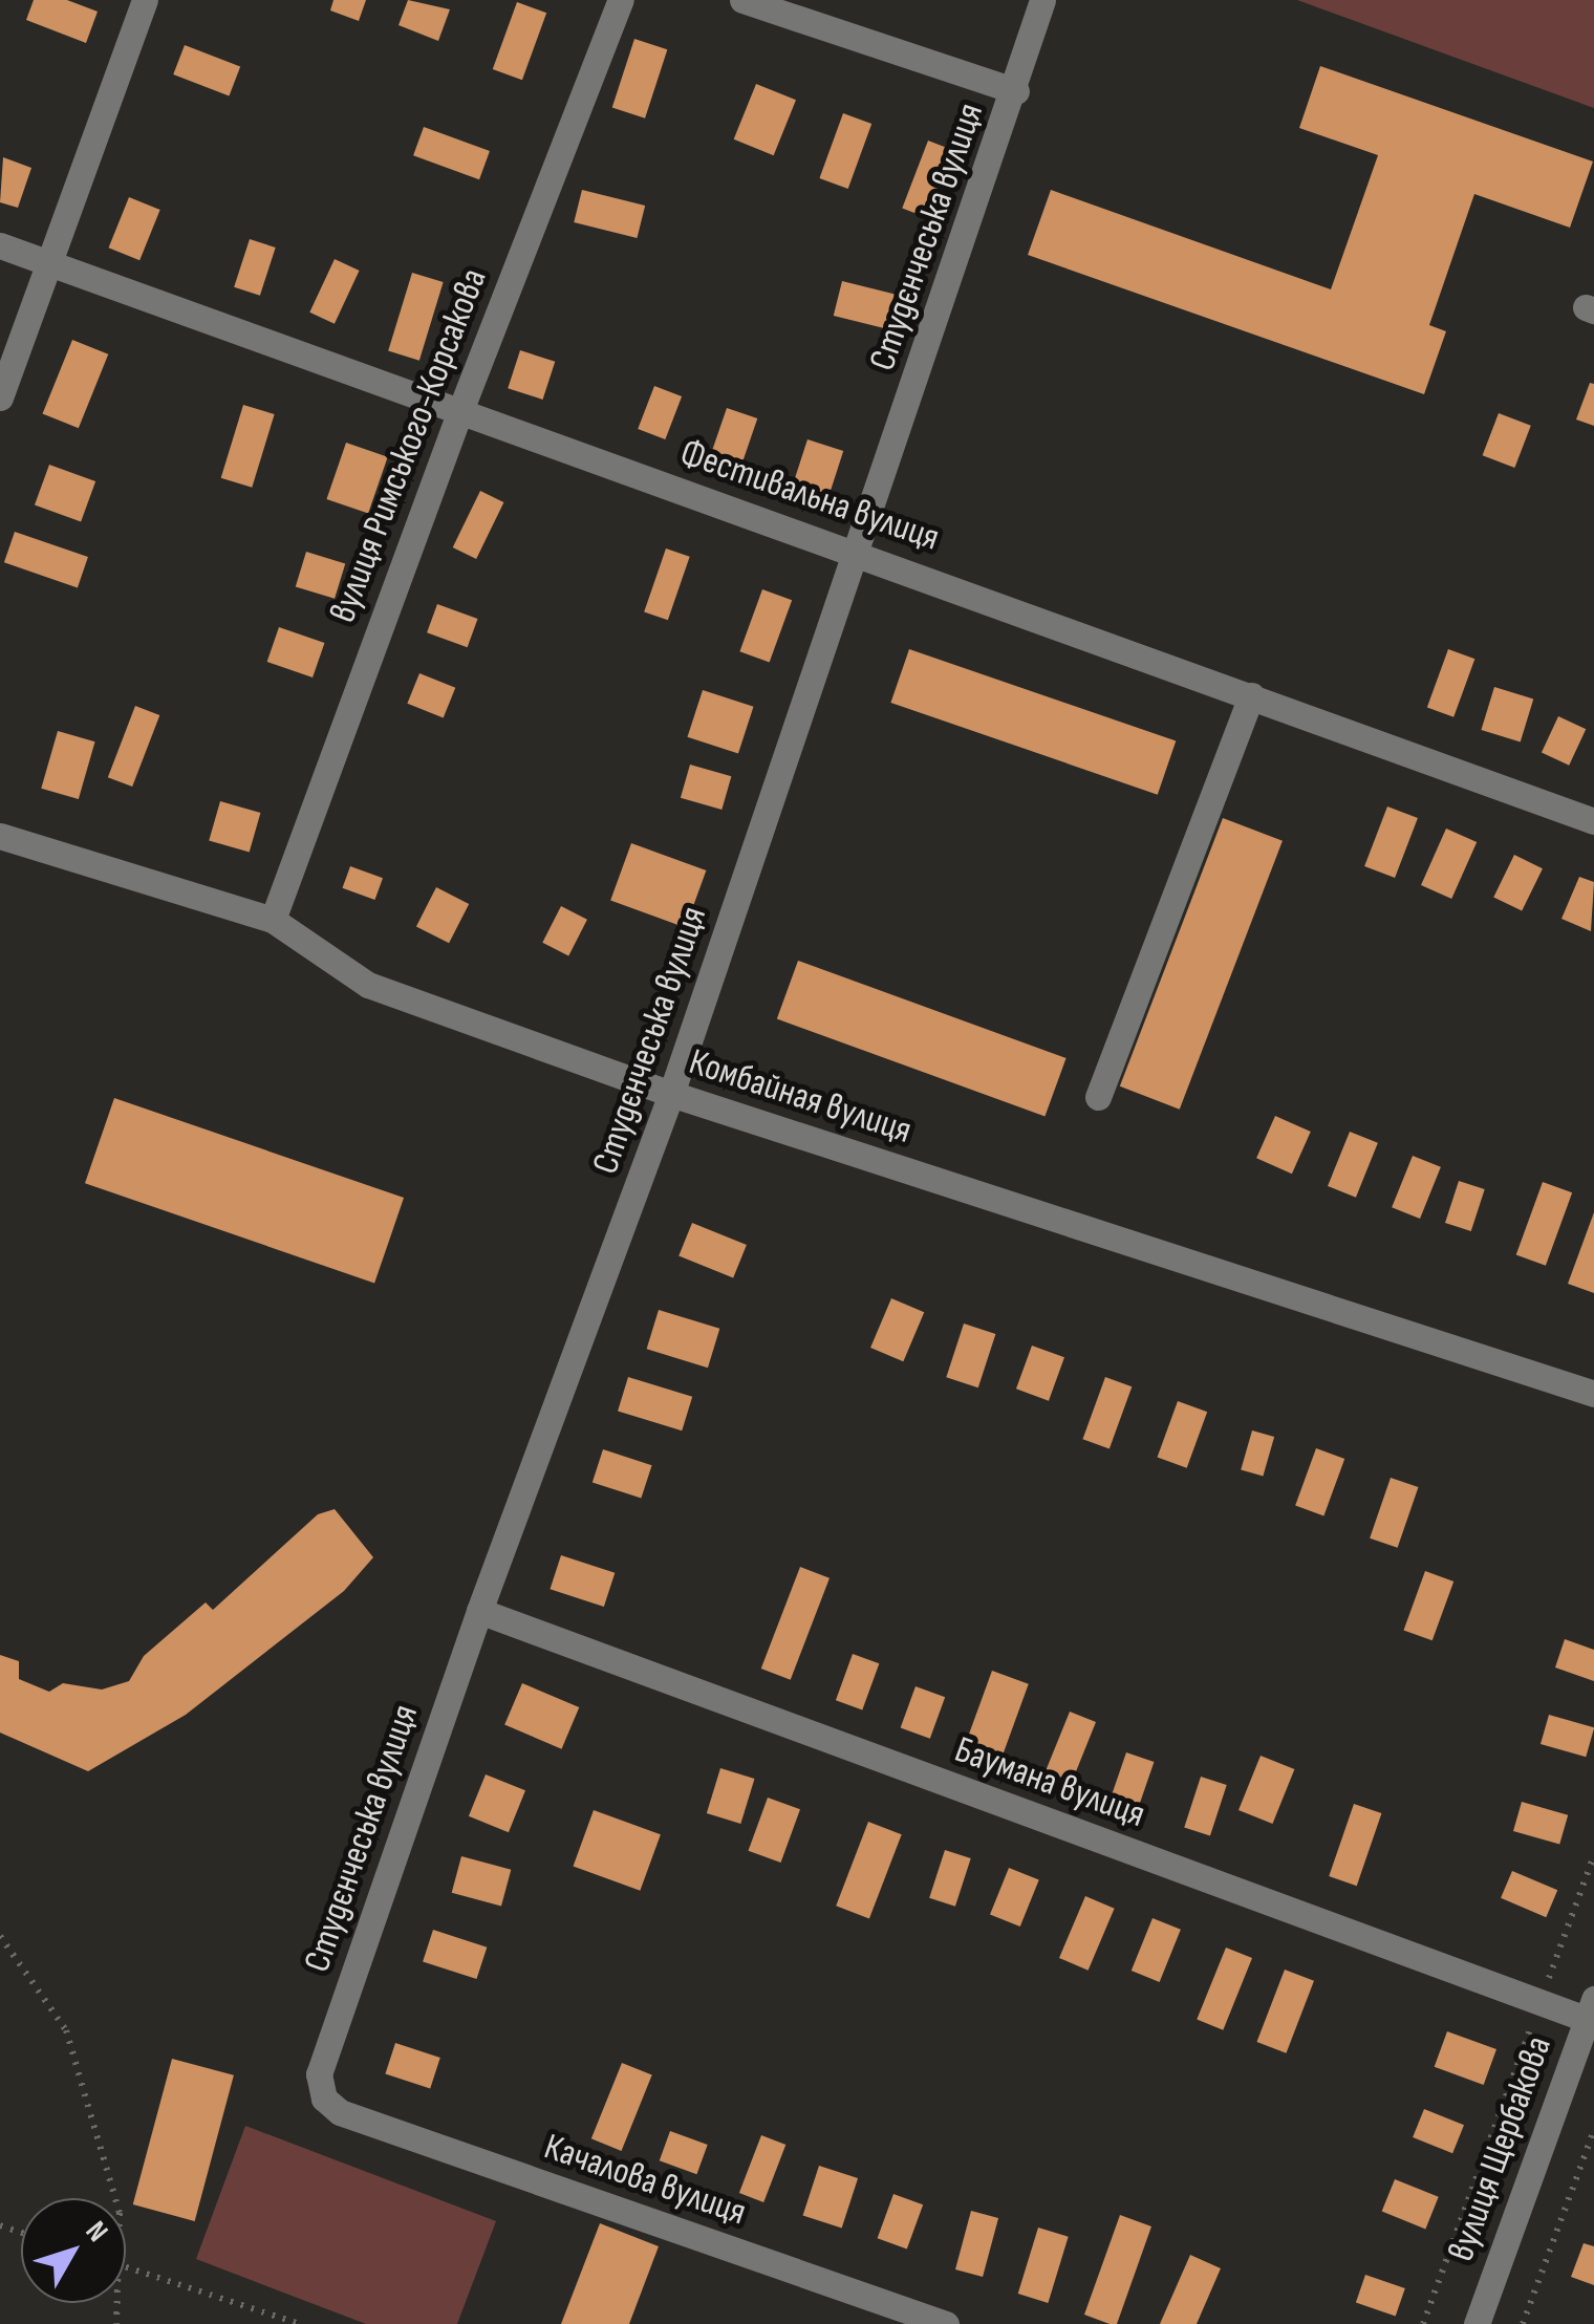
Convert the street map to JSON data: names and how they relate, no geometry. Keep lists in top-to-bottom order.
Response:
{
  "streets": {
    "street": [
      "Студєнчеська вулиця",
      "вулиця Римського-Корсакова",
      "Фестивальна вулиця",
      "Комбайная вулиця",
      "Баумана вулиця",
      "вулиця Щербакова",
      "Качалова вулиця"
    ]
  },
  "crossings": [
    ["Студєнчеська вулиця", "Фестивальна вулиця"],
    ["Студєнчеська вулиця", "Комбайная вулиця"],
    ["Студєнчеська вулиця", "Баумана вулиця"],
    ["Студєнчеська вулиця", "Качалова вулиця"],
    ["вулиця Римського-Корсакова", "Фестивальна вулиця"],
    ["вулиця Римського-Корсакова", "Комбайная вулиця"],
    ["Баумана вулиця", "вулиця Щербакова"]
  ],
  "north": "top right"
}
